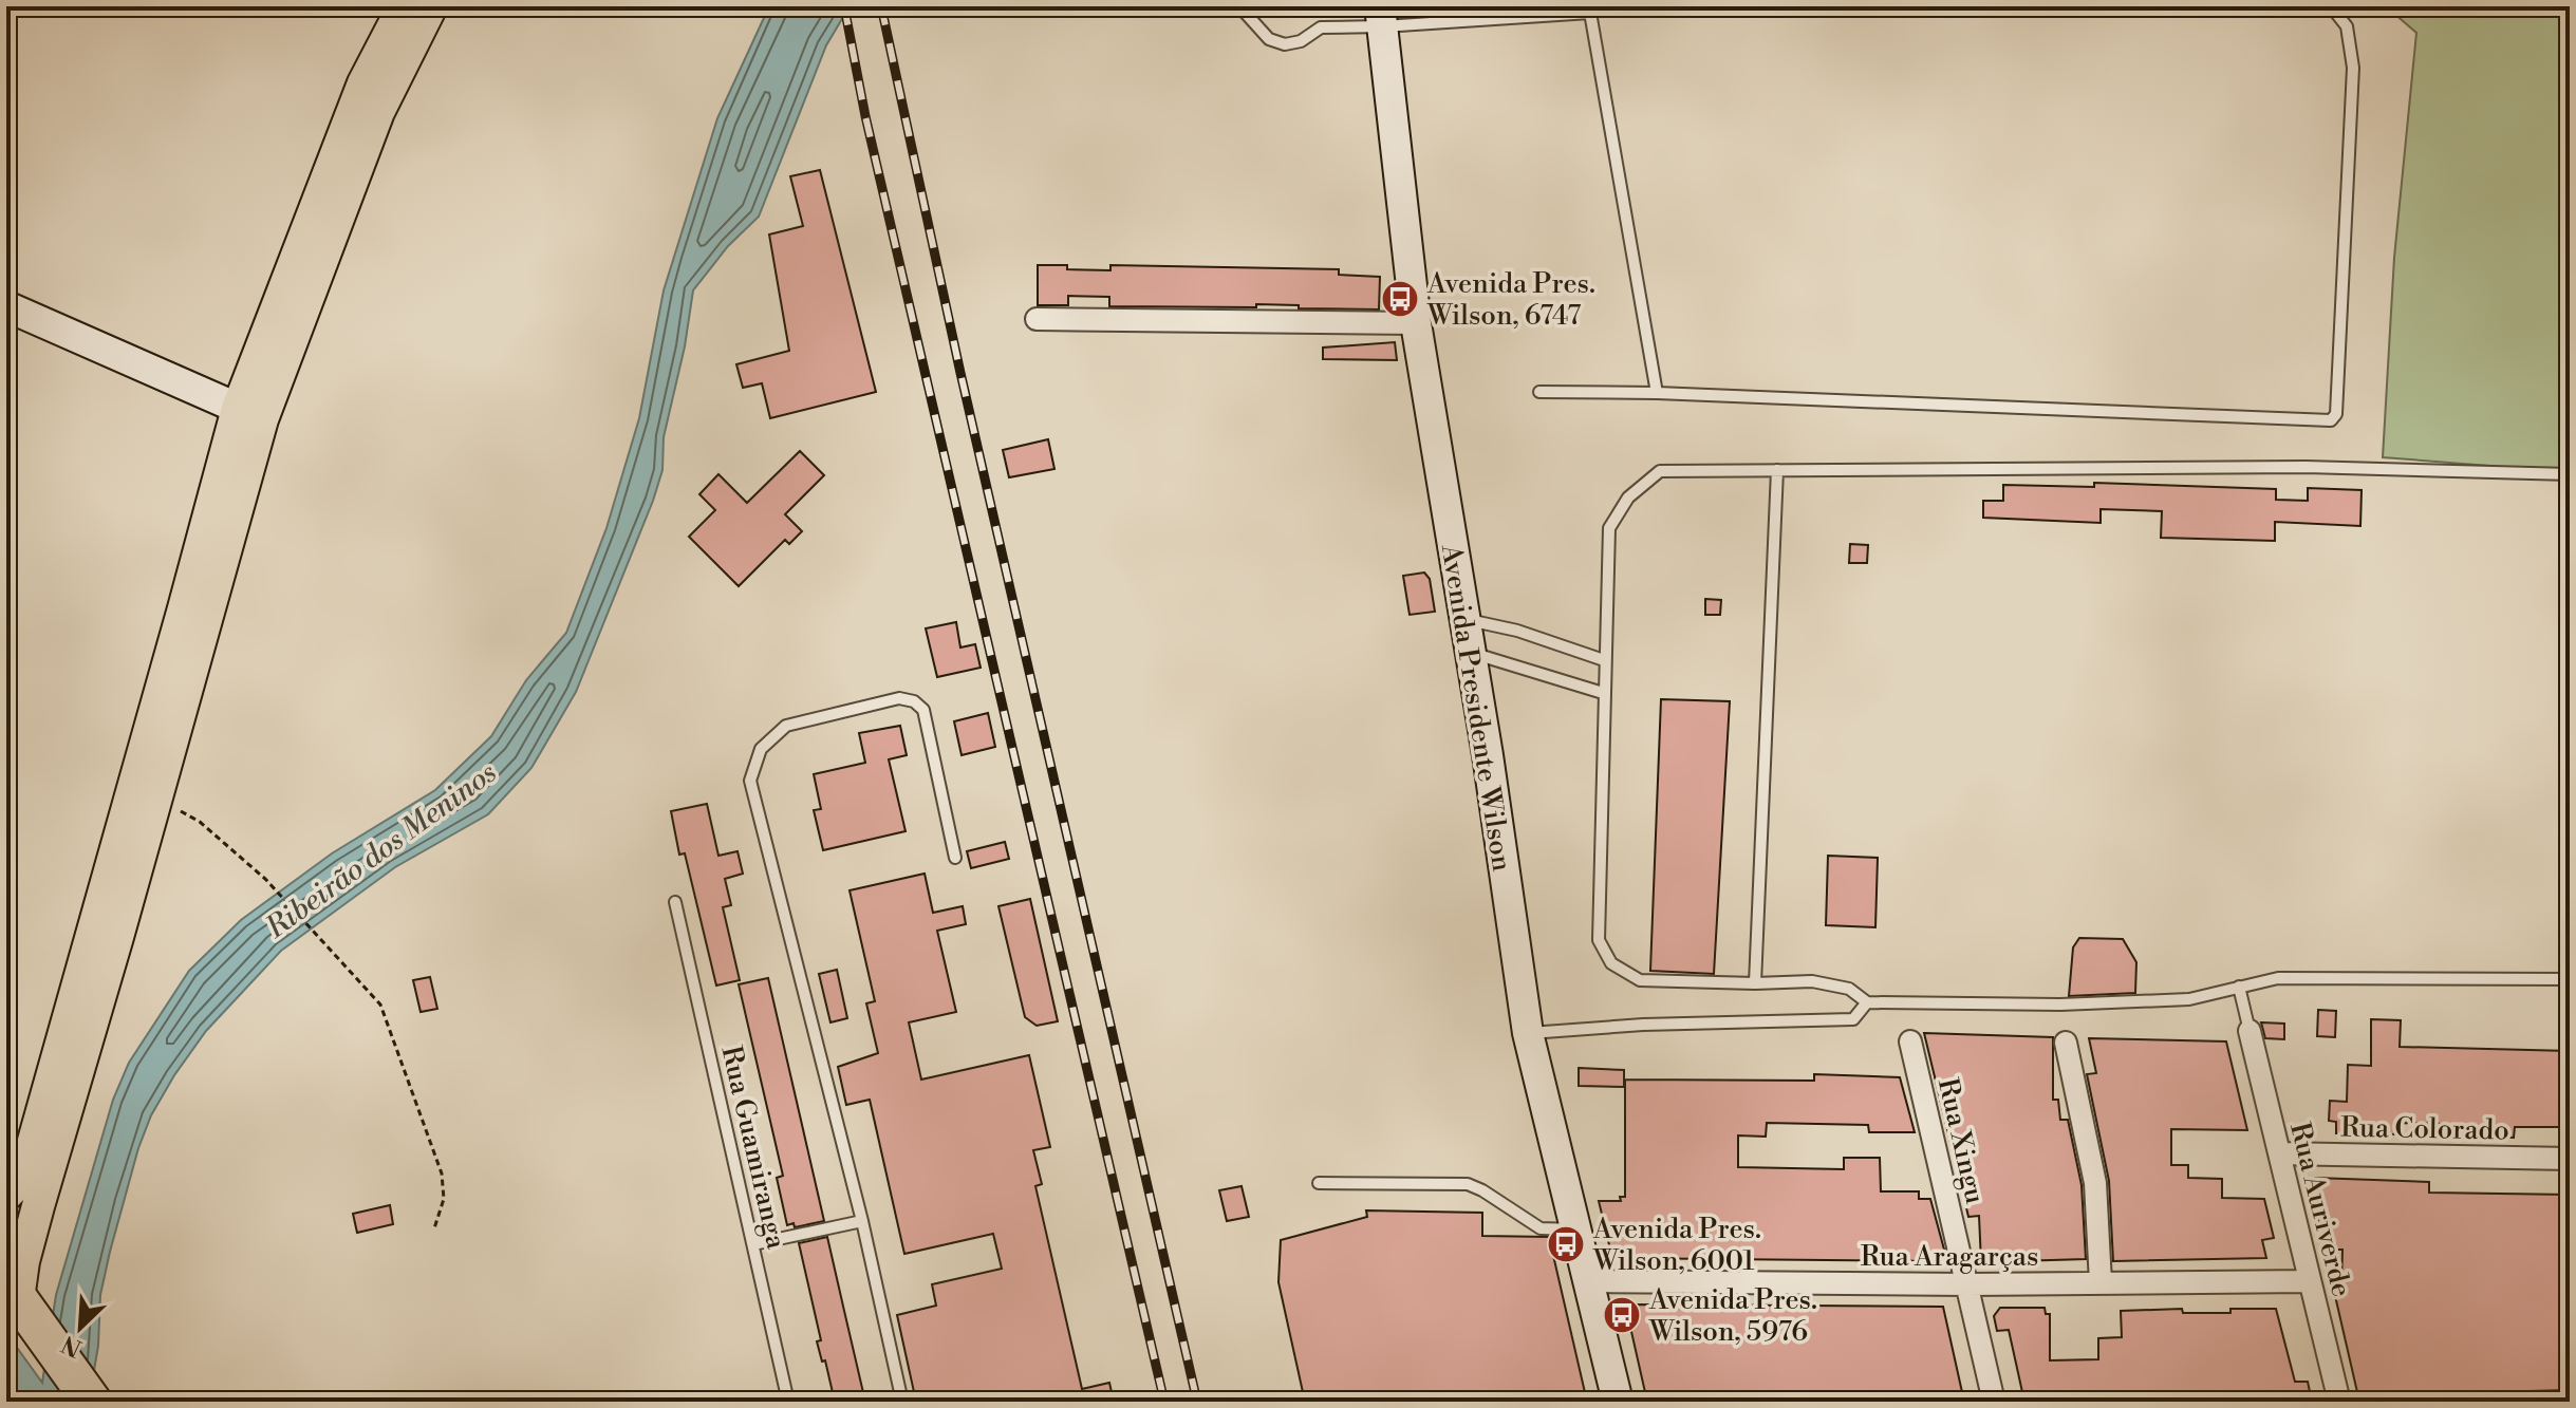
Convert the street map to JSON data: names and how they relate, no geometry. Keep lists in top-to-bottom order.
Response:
{
  "streets": {
    "main road": ["Avenida Presidente Wilson"],
    "street": [
      "Rua Colorado",
      "Rua Xingu",
      "Rua Auriverde",
      "Rua Aragarças"
    ],
    "lane": ["Rua Guamiranga"]
  },
  "crossings": [
    ["Avenida Presidente Wilson", "Rua Aragarças"],
    ["Rua Colorado", "Rua Auriverde"],
    ["Rua Xingu", "Rua Aragarças"],
    ["Rua Auriverde", "Rua Aragarças"]
  ],
  "water": ["Ribeirão dos Meninos"],
  "places": {
    "bus stop": ["Avenida Pres. Wilson, 6747", "Avenida Pres. Wilson, 6001", "Avenida Pres. Wilson, 5976"]
  },
  "north": "bottom left"
}
